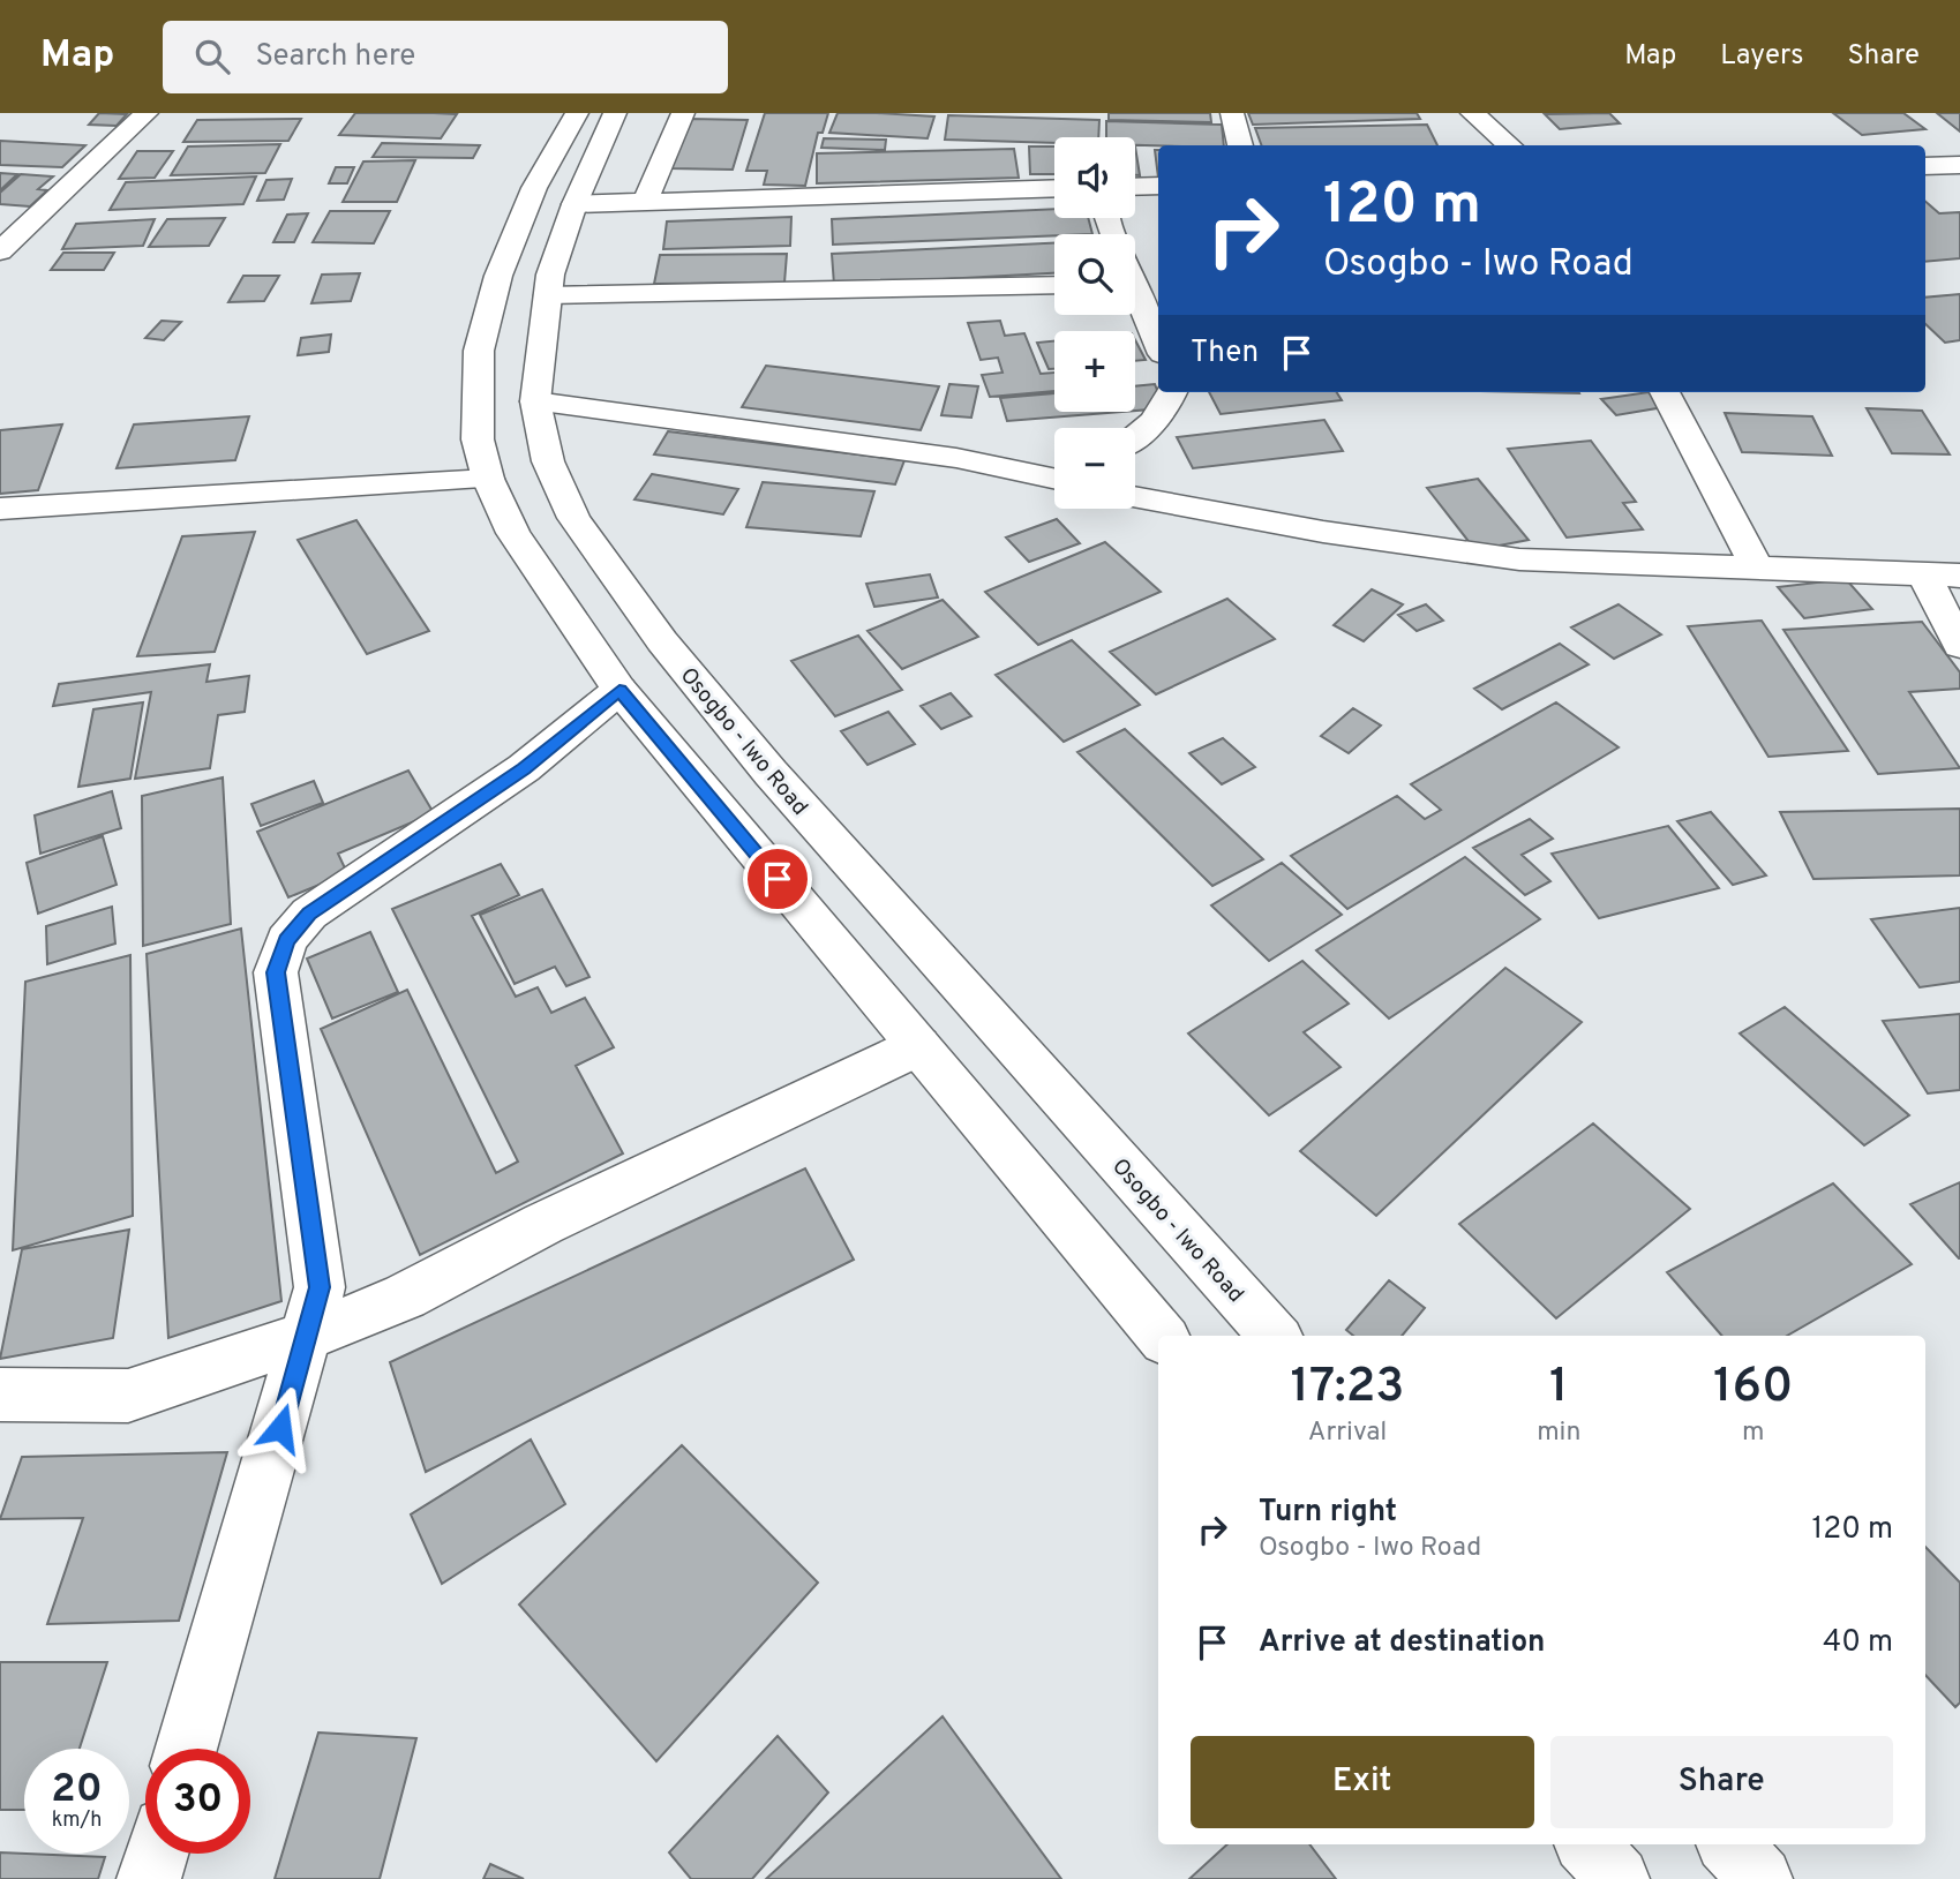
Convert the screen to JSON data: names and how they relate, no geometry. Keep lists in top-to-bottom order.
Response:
{
  "streets": {
    "street": ["Osogbo - Iwo Road"]
  },
  "page": {
    "header": "Map",
    "search": "Search here",
    "nav": ["Map", "Layers", "Share"],
    "map_buttons": ["+", "−"],
    "turn": ["120 m", "Osogbo - Iwo Road"],
    "then": "Then",
    "eta": [
      "17:23",
      "Arrival",
      "1",
      "min",
      "160",
      "m"
    ],
    "list": [
      {
        "name": "Turn right",
        "note": "Osogbo - Iwo Road",
        "value": "120 m"
      },
      {
        "name": "Arrive at destination",
        "value": "40 m"
      }
    ],
    "buttons": ["Exit", "Share"],
    "speed": "20 km/h",
    "limit": "30"
  }
}
